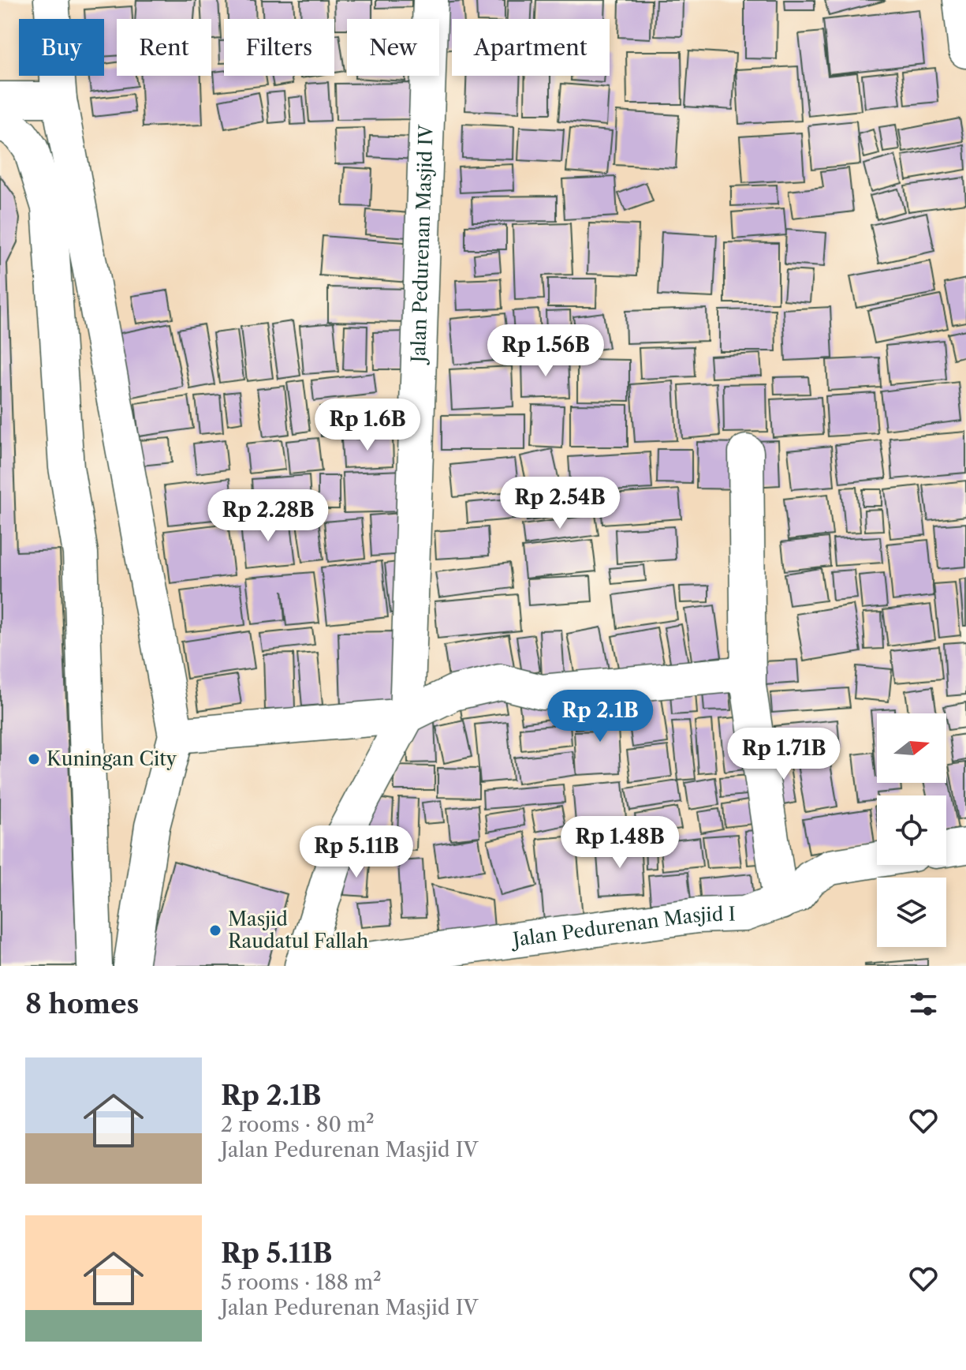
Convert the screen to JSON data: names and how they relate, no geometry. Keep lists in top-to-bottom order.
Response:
{
  "streets": {
    "street": ["Jalan Pedurenan Masjid IV", "Jalan Pedurenan Masjid I"]
  },
  "places": ["Kuningan City", "Masjid Raudatul Fallah"],
  "north": "right",
  "page": {
    "chip": [
      "Buy",
      "Rent",
      "Filters",
      "New",
      "Apartment"
    ],
    "price": [
      "Rp 1.56B",
      "Rp 1.6B",
      "Rp 2.54B",
      "Rp 2.28B",
      "Rp 2.1B",
      "Rp 1.71B",
      "Rp 1.48B",
      "Rp 5.11B"
    ],
    "heading": "8 homes",
    "list": [
      {
        "name": "Rp 2.1B",
        "note": "2 rooms · 80 m² · Jalan Pedurenan Masjid IV"
      },
      {
        "name": "Rp 5.11B",
        "note": "5 rooms · 188 m² · Jalan Pedurenan Masjid IV"
      }
    ]
  }
}
